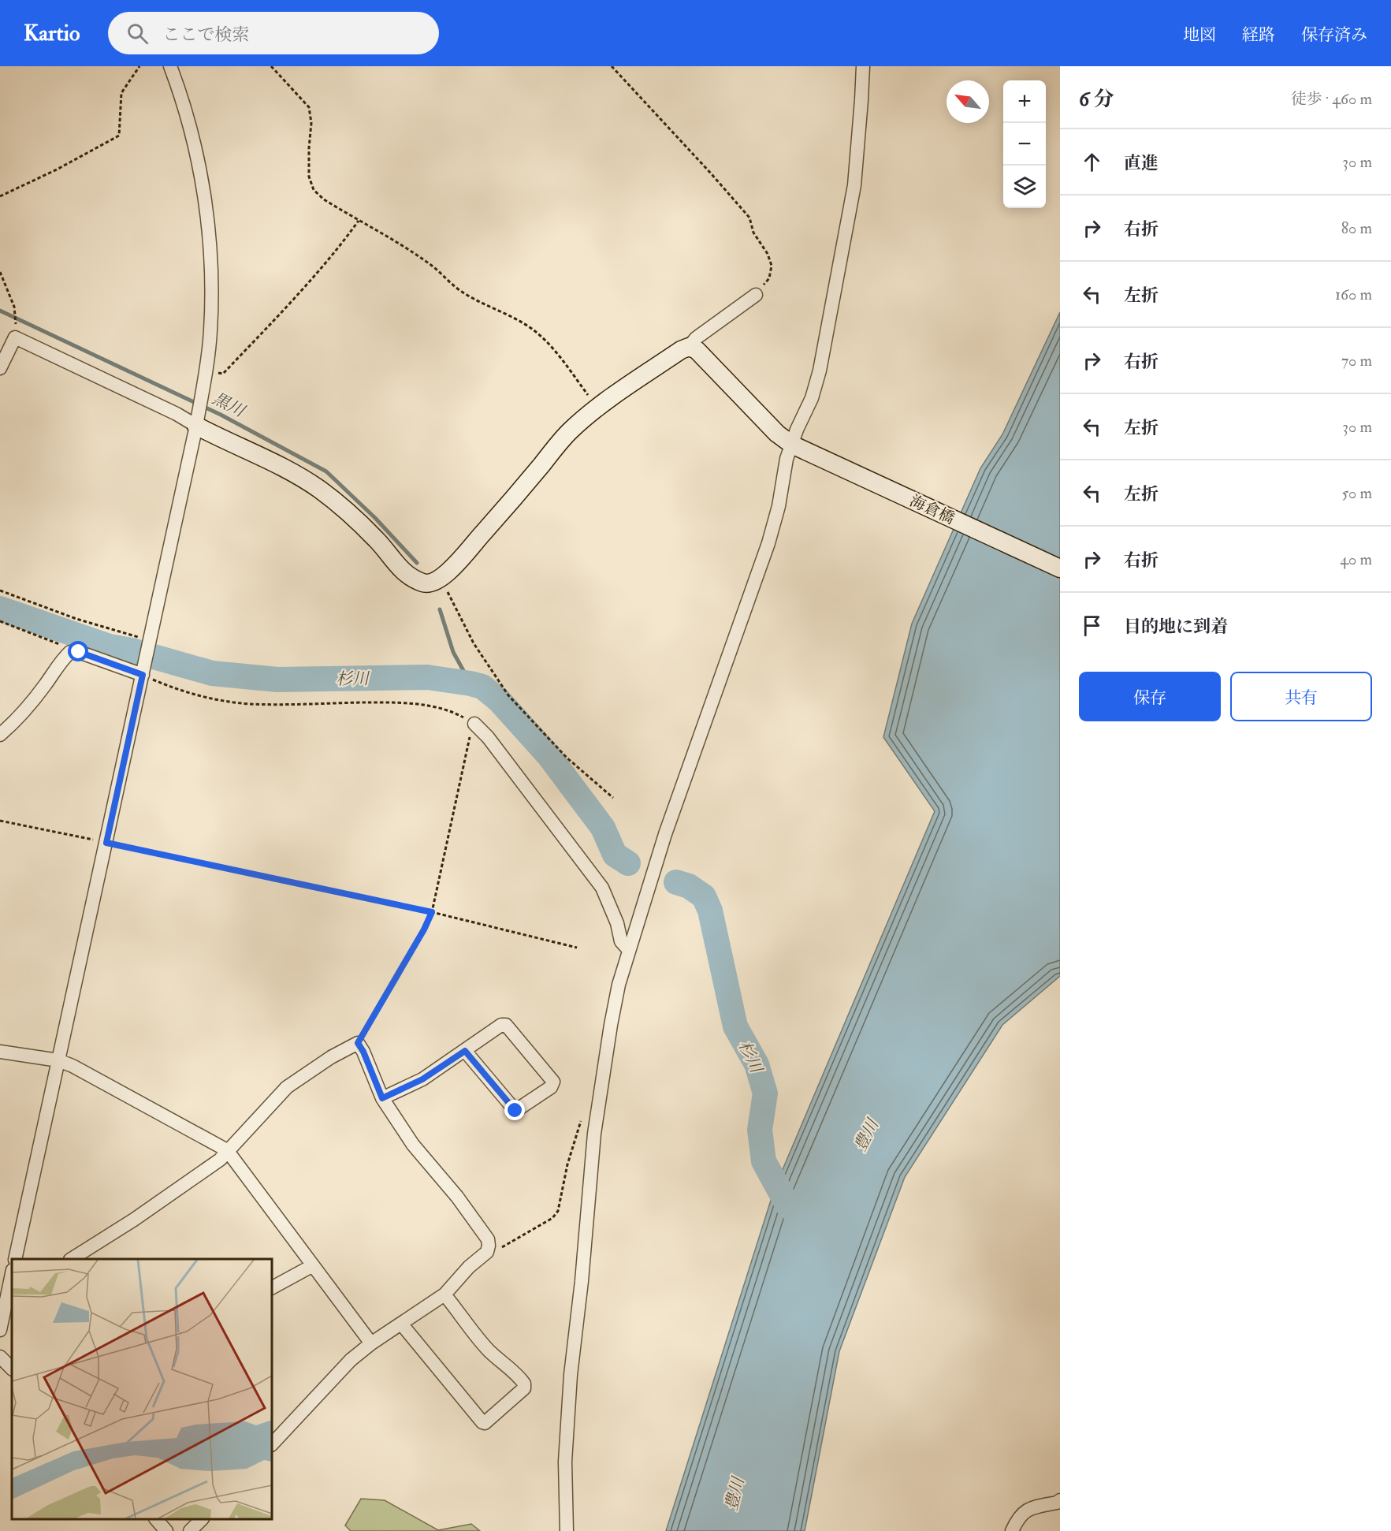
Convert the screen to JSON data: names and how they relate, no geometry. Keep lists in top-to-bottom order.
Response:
{
  "streets": {
    "street": ["海倉橋"]
  },
  "water": ["黒川", "杉川", "豊川"],
  "north": "top left",
  "page": {
    "header": "Kartio",
    "search": "ここで検索",
    "nav": ["地図", "経路", "保存済み"],
    "heading": ["6 分", "徒歩 · 460 m"],
    "map_buttons": ["+", "−"],
    "list": [
      ["直進", "30 m"],
      ["右折", "80 m"],
      ["左折", "160 m"],
      ["右折", "70 m"],
      ["左折", "30 m"],
      ["左折", "50 m"],
      ["右折", "40 m"],
      "目的地に到着"
    ],
    "buttons": ["保存", "共有"]
  }
}
